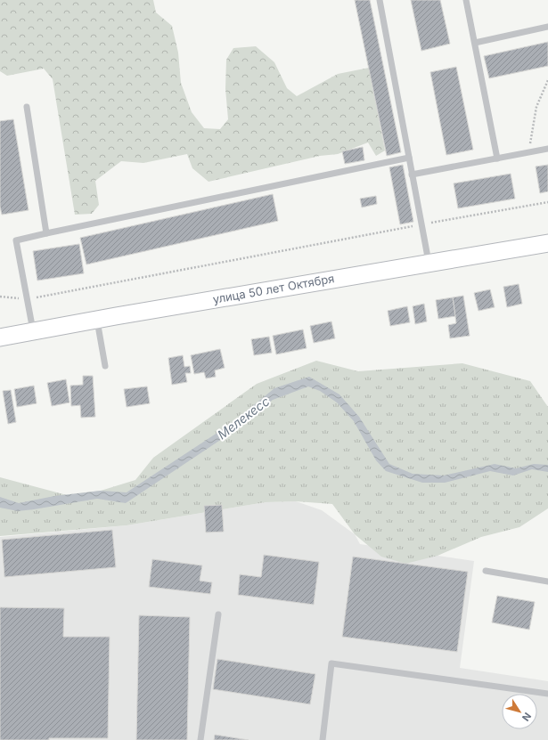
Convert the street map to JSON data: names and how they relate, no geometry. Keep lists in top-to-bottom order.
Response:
{
  "streets": {
    "main road": ["улица 50 лет Октября"]
  },
  "water": ["Мелекесс"],
  "north": "bottom right"
}
